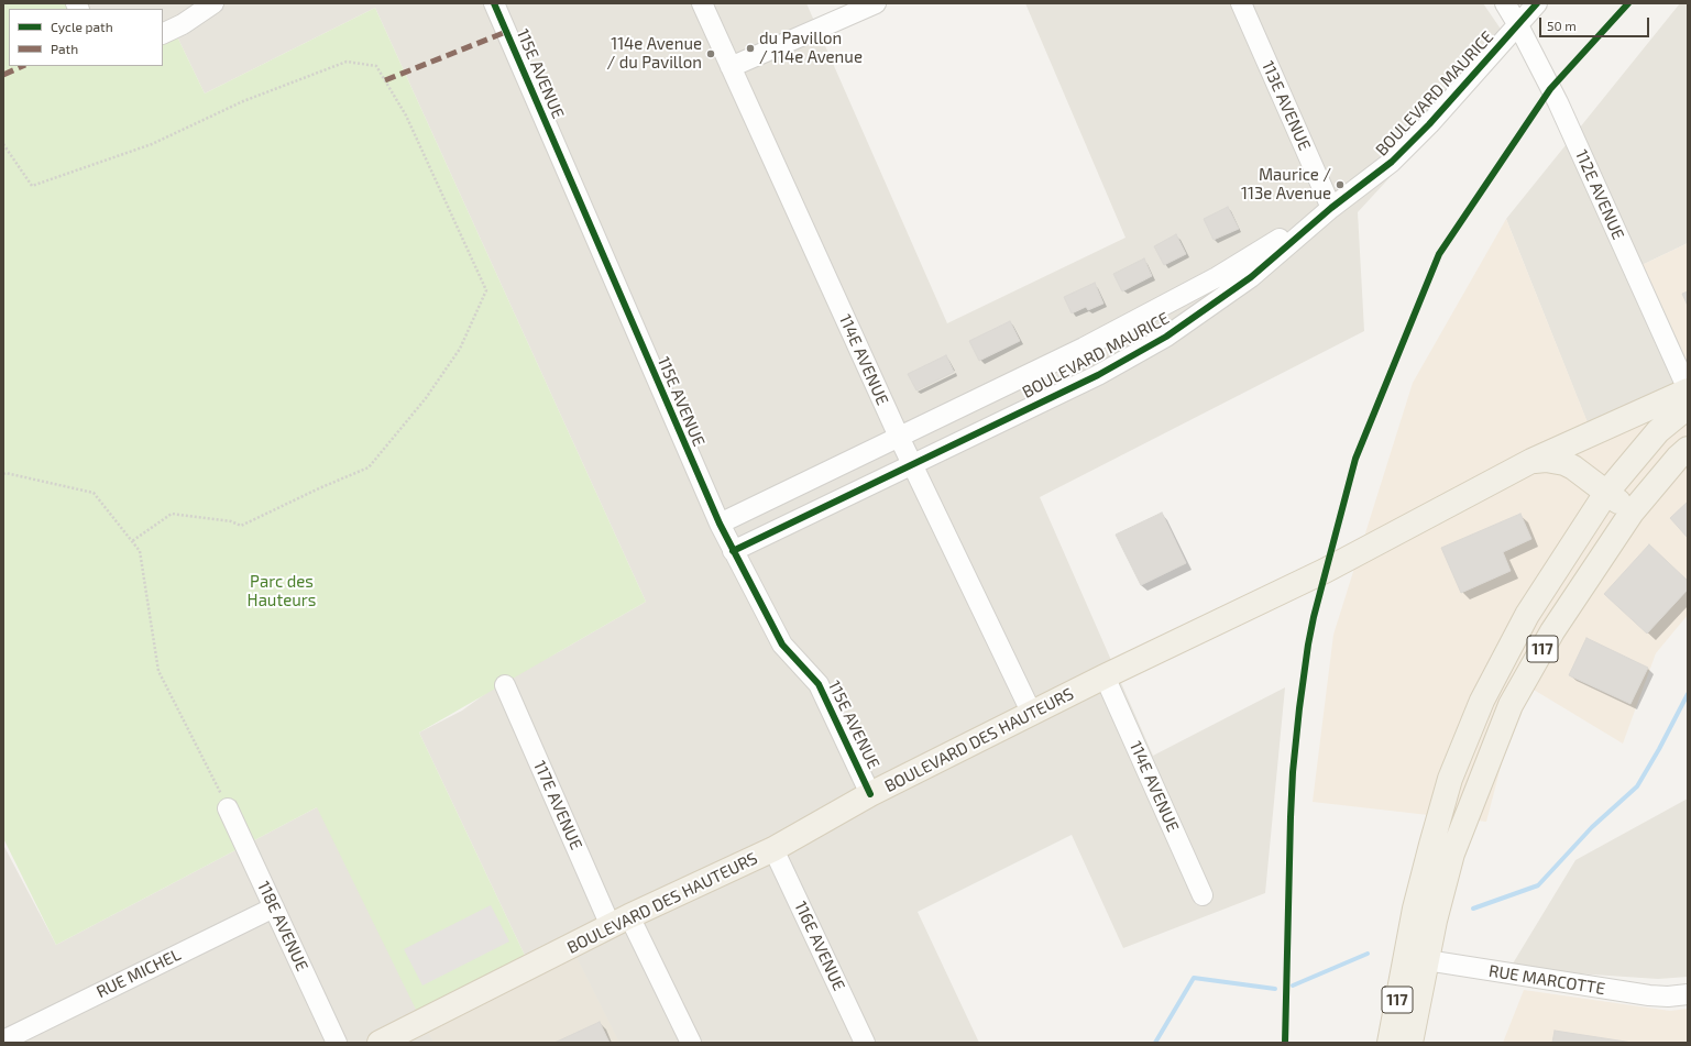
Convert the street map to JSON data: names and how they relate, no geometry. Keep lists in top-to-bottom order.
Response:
{
  "streets": {
    "main road": ["117", "BOULEVARD DES HAUTEURS"],
    "street": [
      "115E AVENUE",
      "BOULEVARD MAURICE",
      "113E AVENUE",
      "112E AVENUE",
      "114E AVENUE",
      "117E AVENUE",
      "118E AVENUE",
      "116E AVENUE",
      "RUE MICHEL",
      "RUE MARCOTTE"
    ]
  },
  "crossings": [
    ["115E AVENUE", "BOULEVARD MAURICE"],
    ["115E AVENUE", "BOULEVARD DES HAUTEURS"],
    ["BOULEVARD MAURICE", "113E AVENUE"],
    ["BOULEVARD MAURICE", "112E AVENUE"],
    ["BOULEVARD MAURICE", "114E AVENUE"],
    ["112E AVENUE", "BOULEVARD DES HAUTEURS"],
    ["114E AVENUE", "BOULEVARD DES HAUTEURS"],
    ["117", "RUE MARCOTTE"],
    ["BOULEVARD DES HAUTEURS", "117E AVENUE"],
    ["BOULEVARD DES HAUTEURS", "116E AVENUE"],
    ["118E AVENUE", "RUE MICHEL"]
  ],
  "parks": ["Parc des Hauteurs"],
  "places": ["du Pavillon / 114e Avenue", "114e Avenue / du Pavillon", "Maurice / 113e Avenue"],
  "legend": ["Cycle path", "Path"],
  "scale_bar": "50 m"
}
